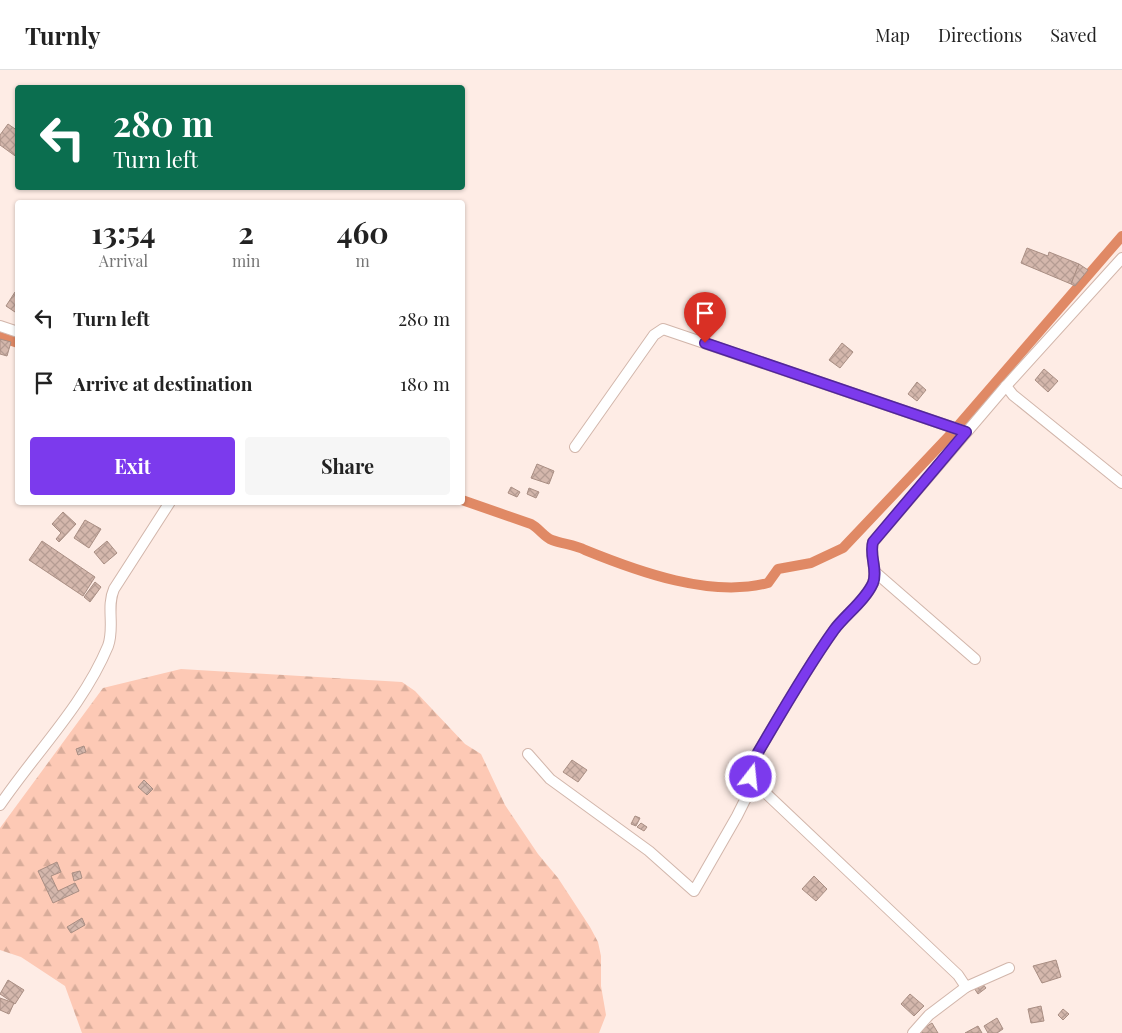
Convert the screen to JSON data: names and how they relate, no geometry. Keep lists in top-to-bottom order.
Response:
{
  "page": {
    "header": "Turnly",
    "nav": ["Map", "Directions", "Saved"],
    "turn": ["280 m", "Turn left"],
    "eta": [
      "13:54",
      "Arrival",
      "2",
      "min",
      "460",
      "m"
    ],
    "list": [
      {
        "name": "Turn left",
        "value": "280 m"
      },
      {
        "name": "Arrive at destination",
        "value": "180 m"
      }
    ],
    "buttons": ["Exit", "Share"]
  }
}
